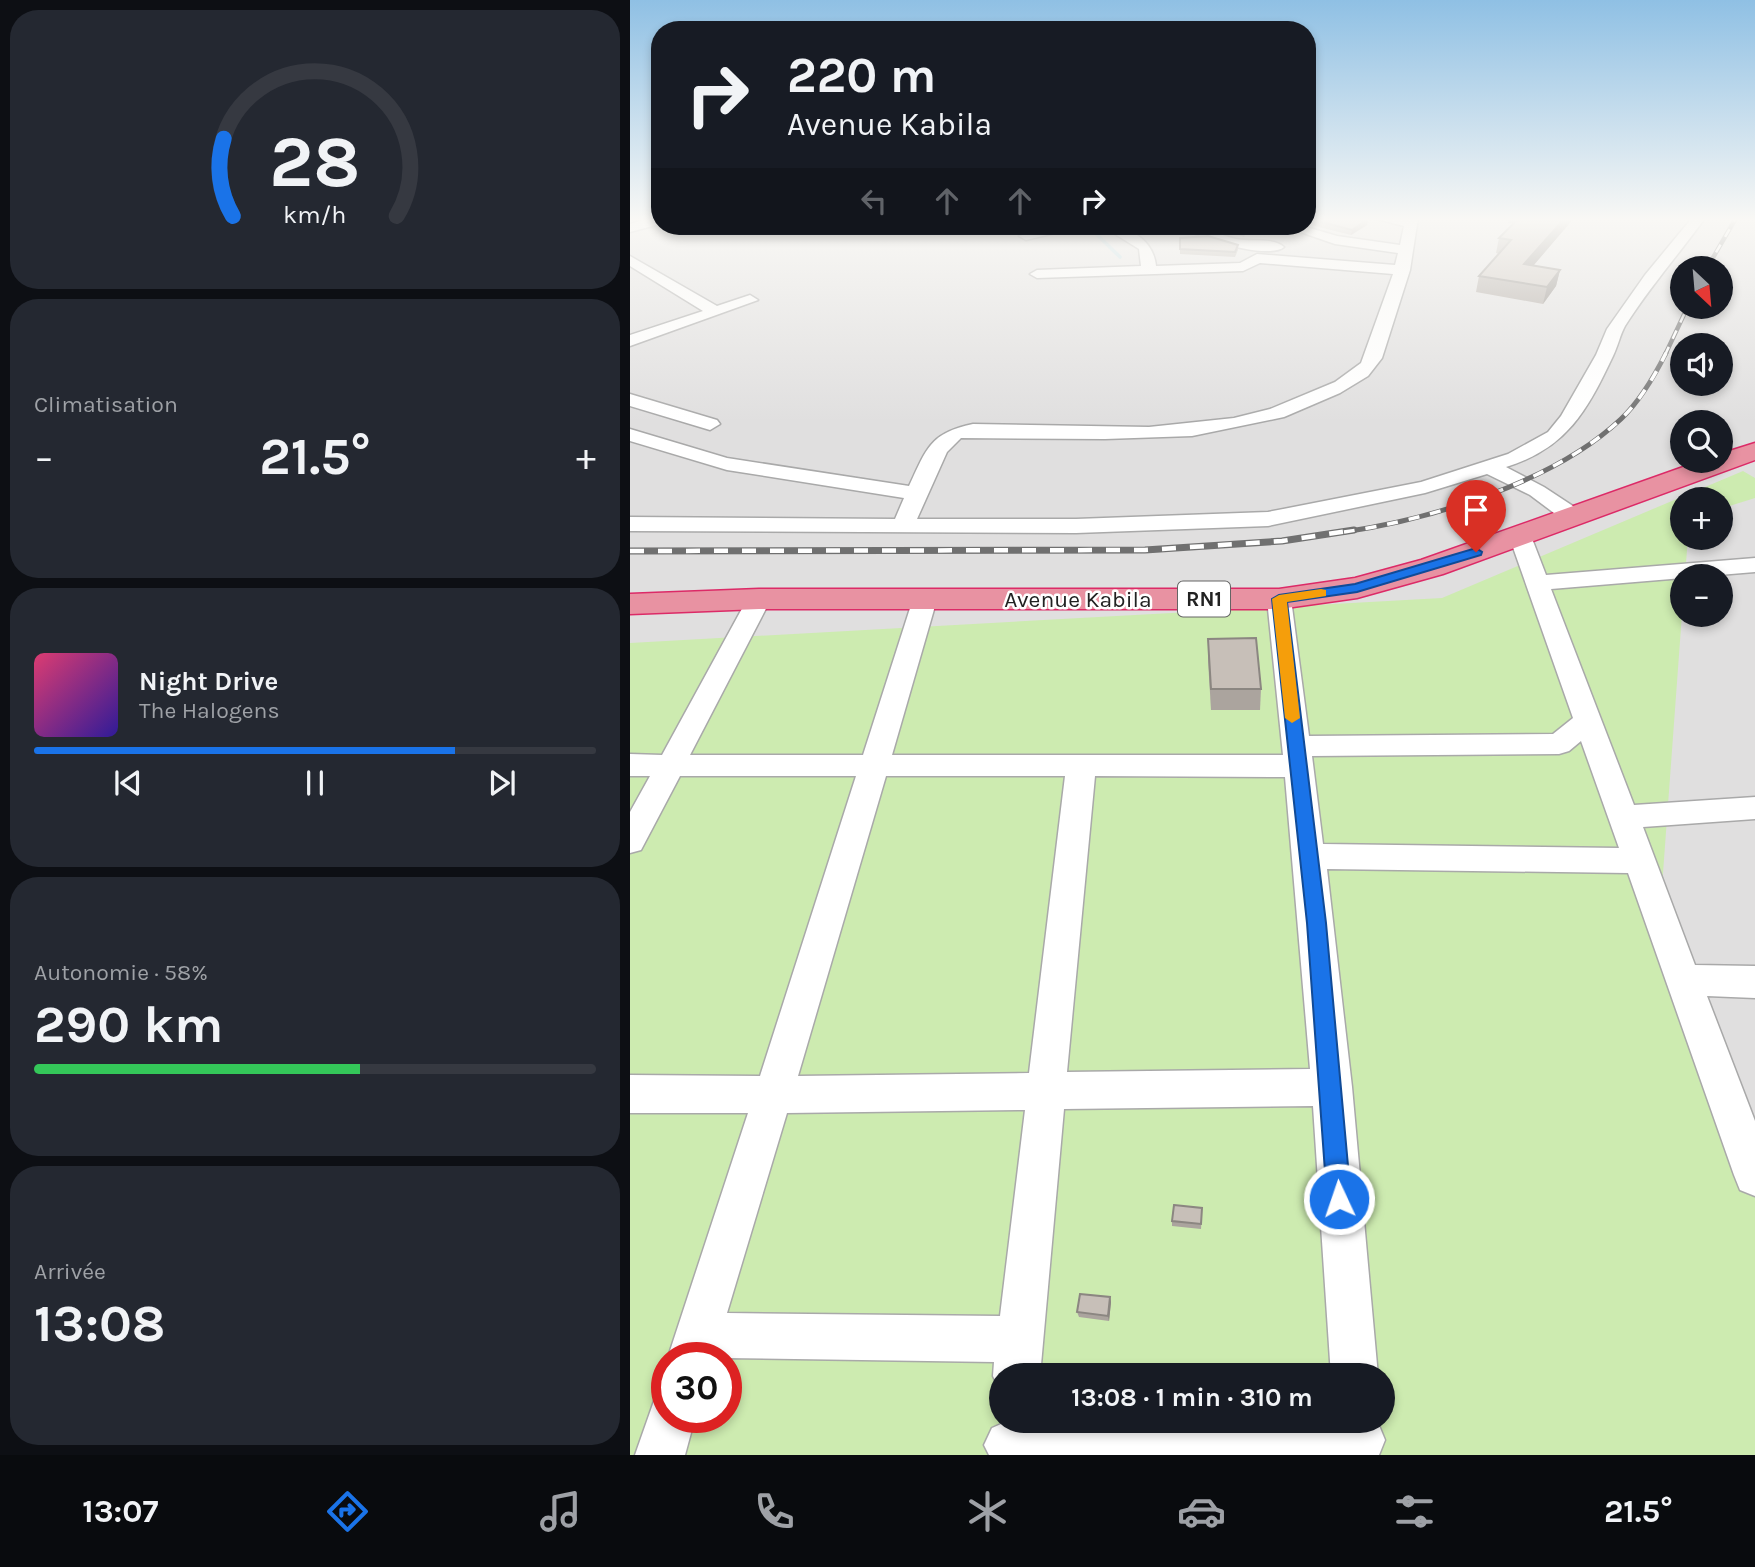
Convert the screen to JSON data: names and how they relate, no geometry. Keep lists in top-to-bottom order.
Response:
{
  "streets": {
    "highway": ["Avenue Kabila", "RN1"]
  },
  "north": "bottom right",
  "page": {
    "turn": ["220 m", "Avenue Kabila"],
    "map_buttons": ["+", "−"],
    "tile": [
      "Climatisation",
      ["Autonomie · 58%", "290 km"],
      ["Arrivée", "13:08"]
    ],
    "heat": ["−", "21.5°", "+"],
    "song": ["Night Drive", "The Halogens"],
    "limit": "30",
    "trip": "13:08 · 1 min · 310 m",
    "tabs": ["13:07", "21.5°"],
    "gauge": ["28", "km/h"]
  }
}
